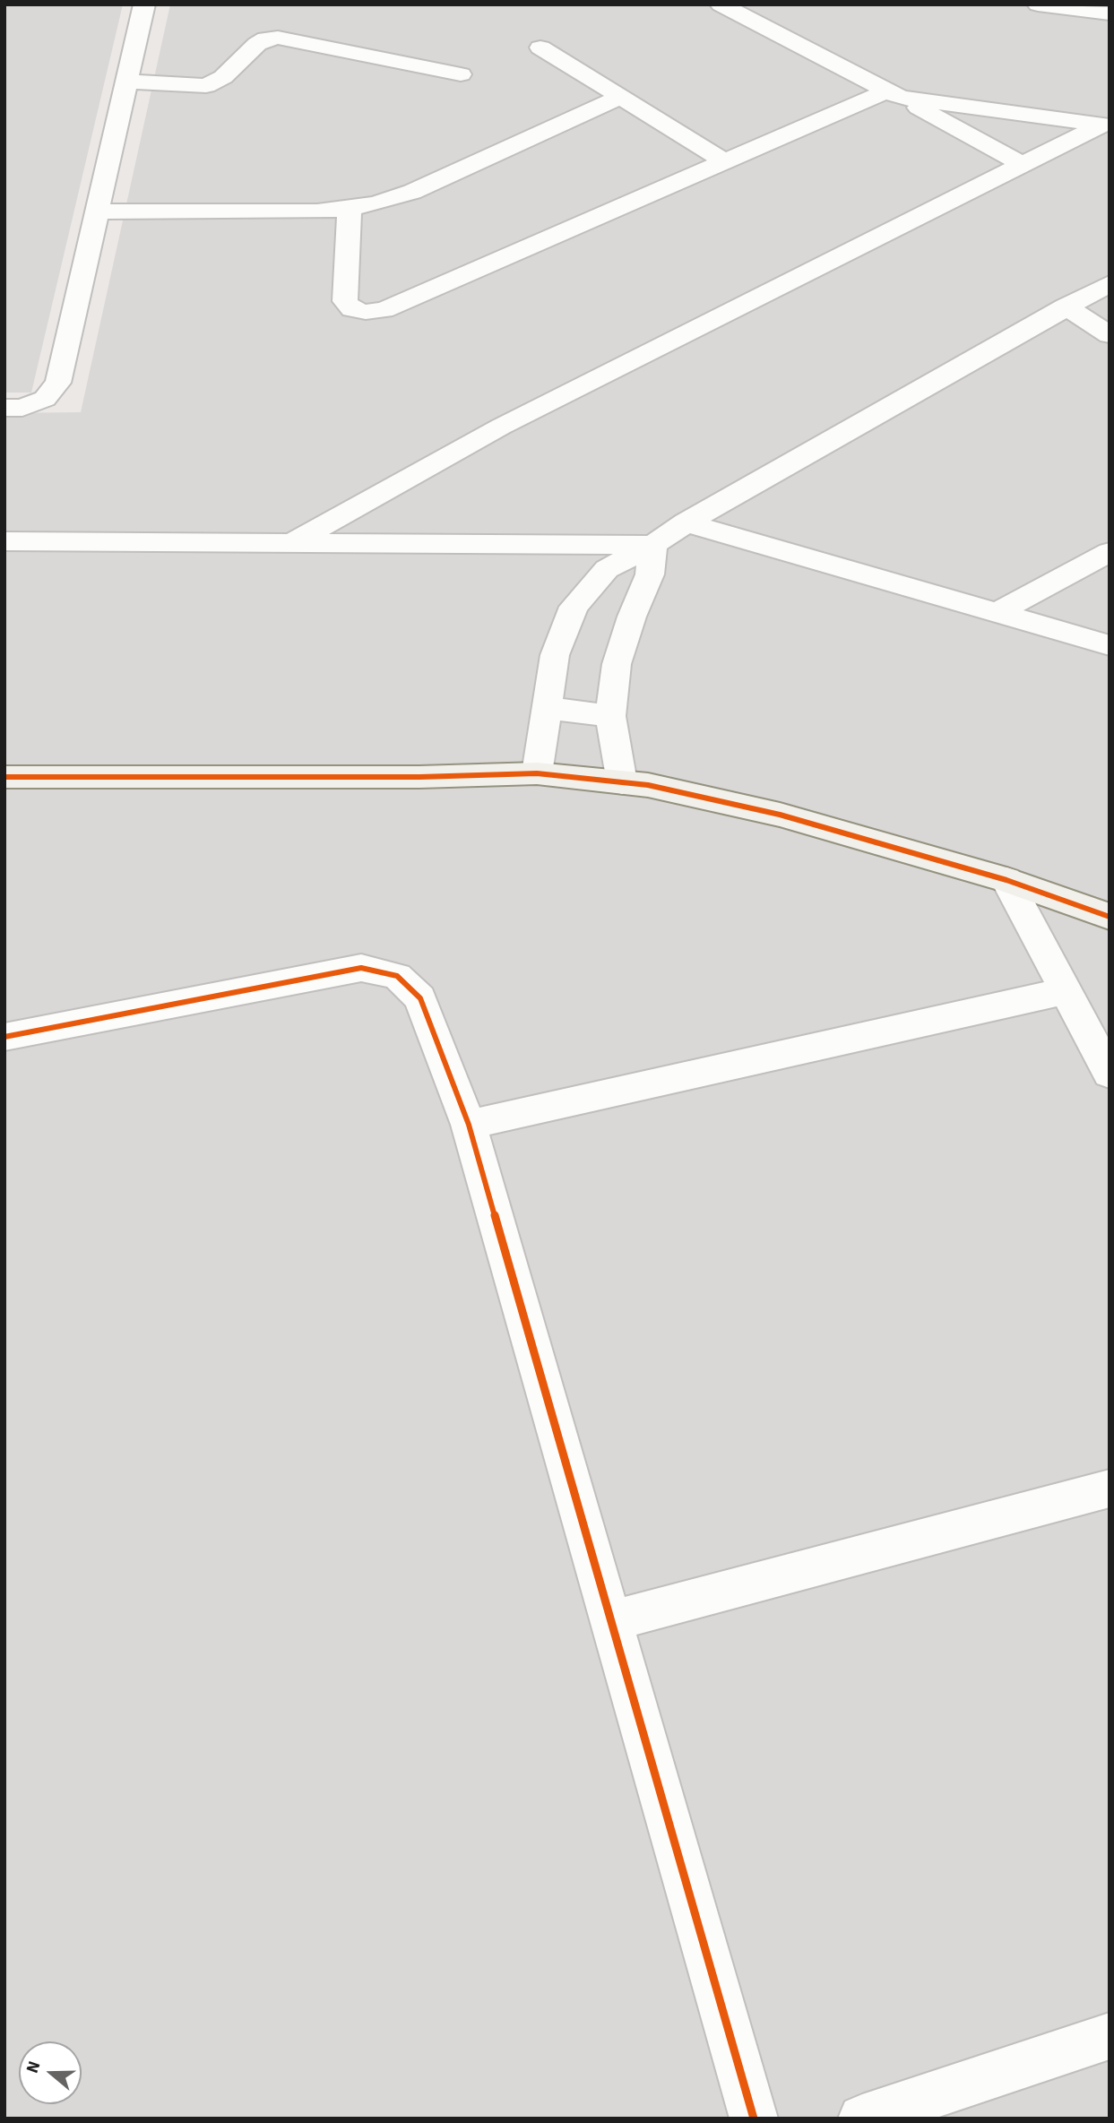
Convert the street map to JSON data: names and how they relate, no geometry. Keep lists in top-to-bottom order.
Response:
{
  "north": "left"
}
